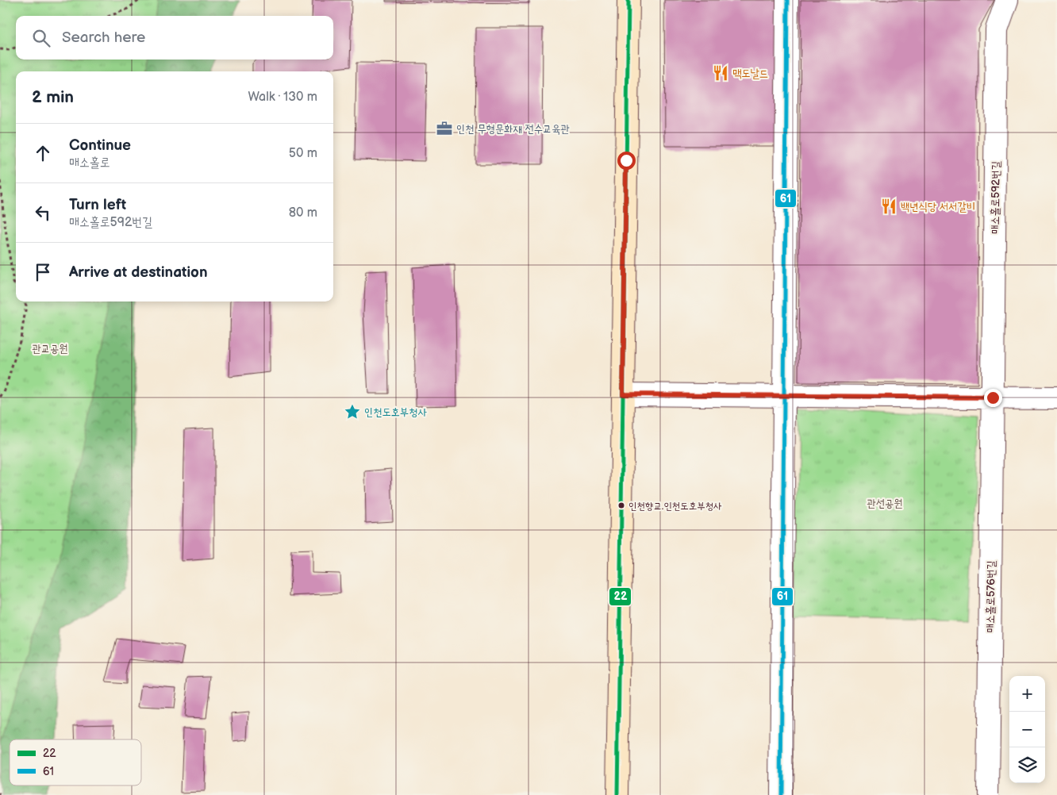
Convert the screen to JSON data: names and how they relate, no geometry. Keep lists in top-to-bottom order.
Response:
{
  "streets": {
    "street": ["매소홀로592번길", "매소홀로576번길"]
  },
  "crossings": [
    ["매소홀로592번길", "매소홀로576번길"]
  ],
  "parks": ["관교공원", "관선공원"],
  "places": {
    "restaurant": ["맥도날드", "백년식당 서서갈비"],
    "office": ["인천 무형문화재 전수교육관"],
    "place": ["인천도호부청사"],
    "other": ["인천향교.인천도호부청사"]
  },
  "lines": ["transit line 22", "transit line 61"],
  "legend": ["22", "61"],
  "page": {
    "search": "Search here",
    "heading": ["2 min", "Walk · 130 m"],
    "list": [
      ["Continue", "매소홀로", "50 m"],
      ["Turn left", "매소홀로592번길", "80 m"],
      "Arrive at destination"
    ],
    "map_buttons": ["+", "−"]
  }
}
